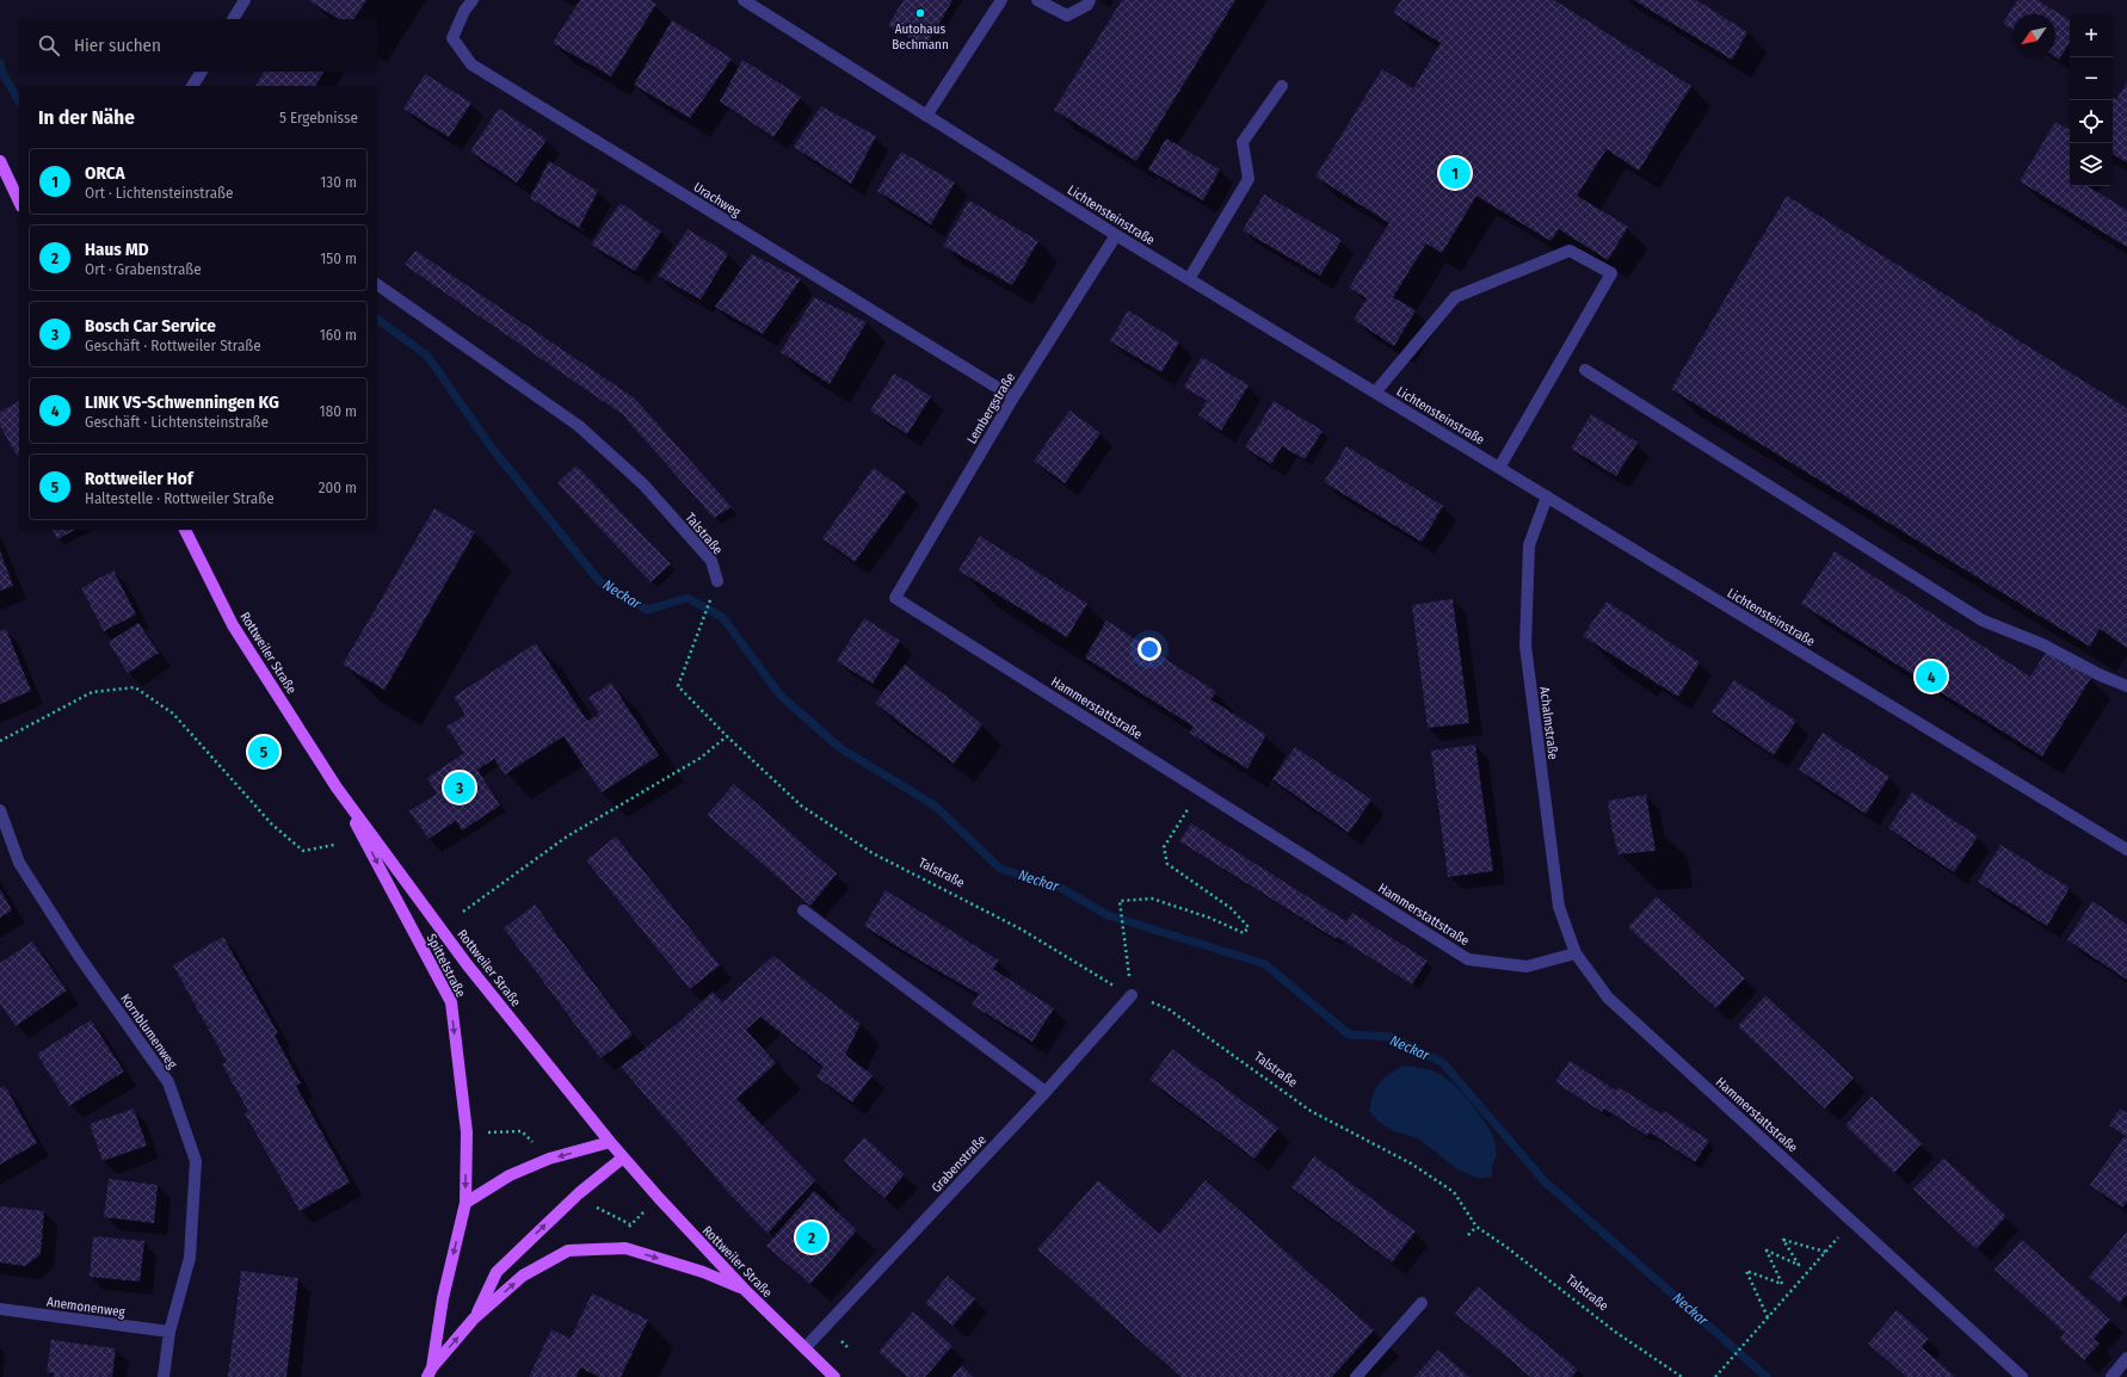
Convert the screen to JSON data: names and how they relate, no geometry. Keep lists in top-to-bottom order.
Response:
{
  "streets": {
    "main road": ["Rottweiler Straße", "Spittelstraße"],
    "street": [
      "Urachweg",
      "Lichtensteinstraße",
      "Lembergstraße",
      "Talstraße",
      "Hammerstattstraße",
      "Achalmstraße",
      "Kornblumenweg",
      "Grabenstraße",
      "Anemonenweg"
    ]
  },
  "crossings": [
    ["Urachweg", "Lembergstraße"],
    ["Lichtensteinstraße", "Lembergstraße"],
    ["Lichtensteinstraße", "Achalmstraße"],
    ["Lembergstraße", "Hammerstattstraße"],
    ["Talstraße", "Grabenstraße"],
    ["Rottweiler Straße", "Spittelstraße"],
    ["Rottweiler Straße", "Grabenstraße"],
    ["Hammerstattstraße", "Achalmstraße"],
    ["Kornblumenweg", "Anemonenweg"]
  ],
  "water": ["Neckar"],
  "places": ["Autohaus Bechmann"],
  "north": "bottom left",
  "page": {
    "map_buttons": ["+", "−"],
    "search": "Hier suchen",
    "heading": ["In der Nähe", "5 Ergebnisse"],
    "list": [
      {
        "mark": "1",
        "name": "ORCA",
        "note": "Ort · Lichtensteinstraße",
        "value": "130 m"
      },
      {
        "mark": "2",
        "name": "Haus MD",
        "note": "Ort · Grabenstraße",
        "value": "150 m"
      },
      {
        "mark": "3",
        "name": "Bosch Car Service",
        "note": "Geschäft · Rottweiler Straße",
        "value": "160 m"
      },
      {
        "mark": "4",
        "name": "LINK VS-Schwenningen KG",
        "note": "Geschäft · Lichtensteinstraße",
        "value": "180 m"
      },
      {
        "mark": "5",
        "name": "Rottweiler Hof",
        "note": "Haltestelle · Rottweiler Straße",
        "value": "200 m"
      }
    ],
    "pins": [
      "1",
      "4",
      "5",
      "3",
      "2"
    ]
  }
}
